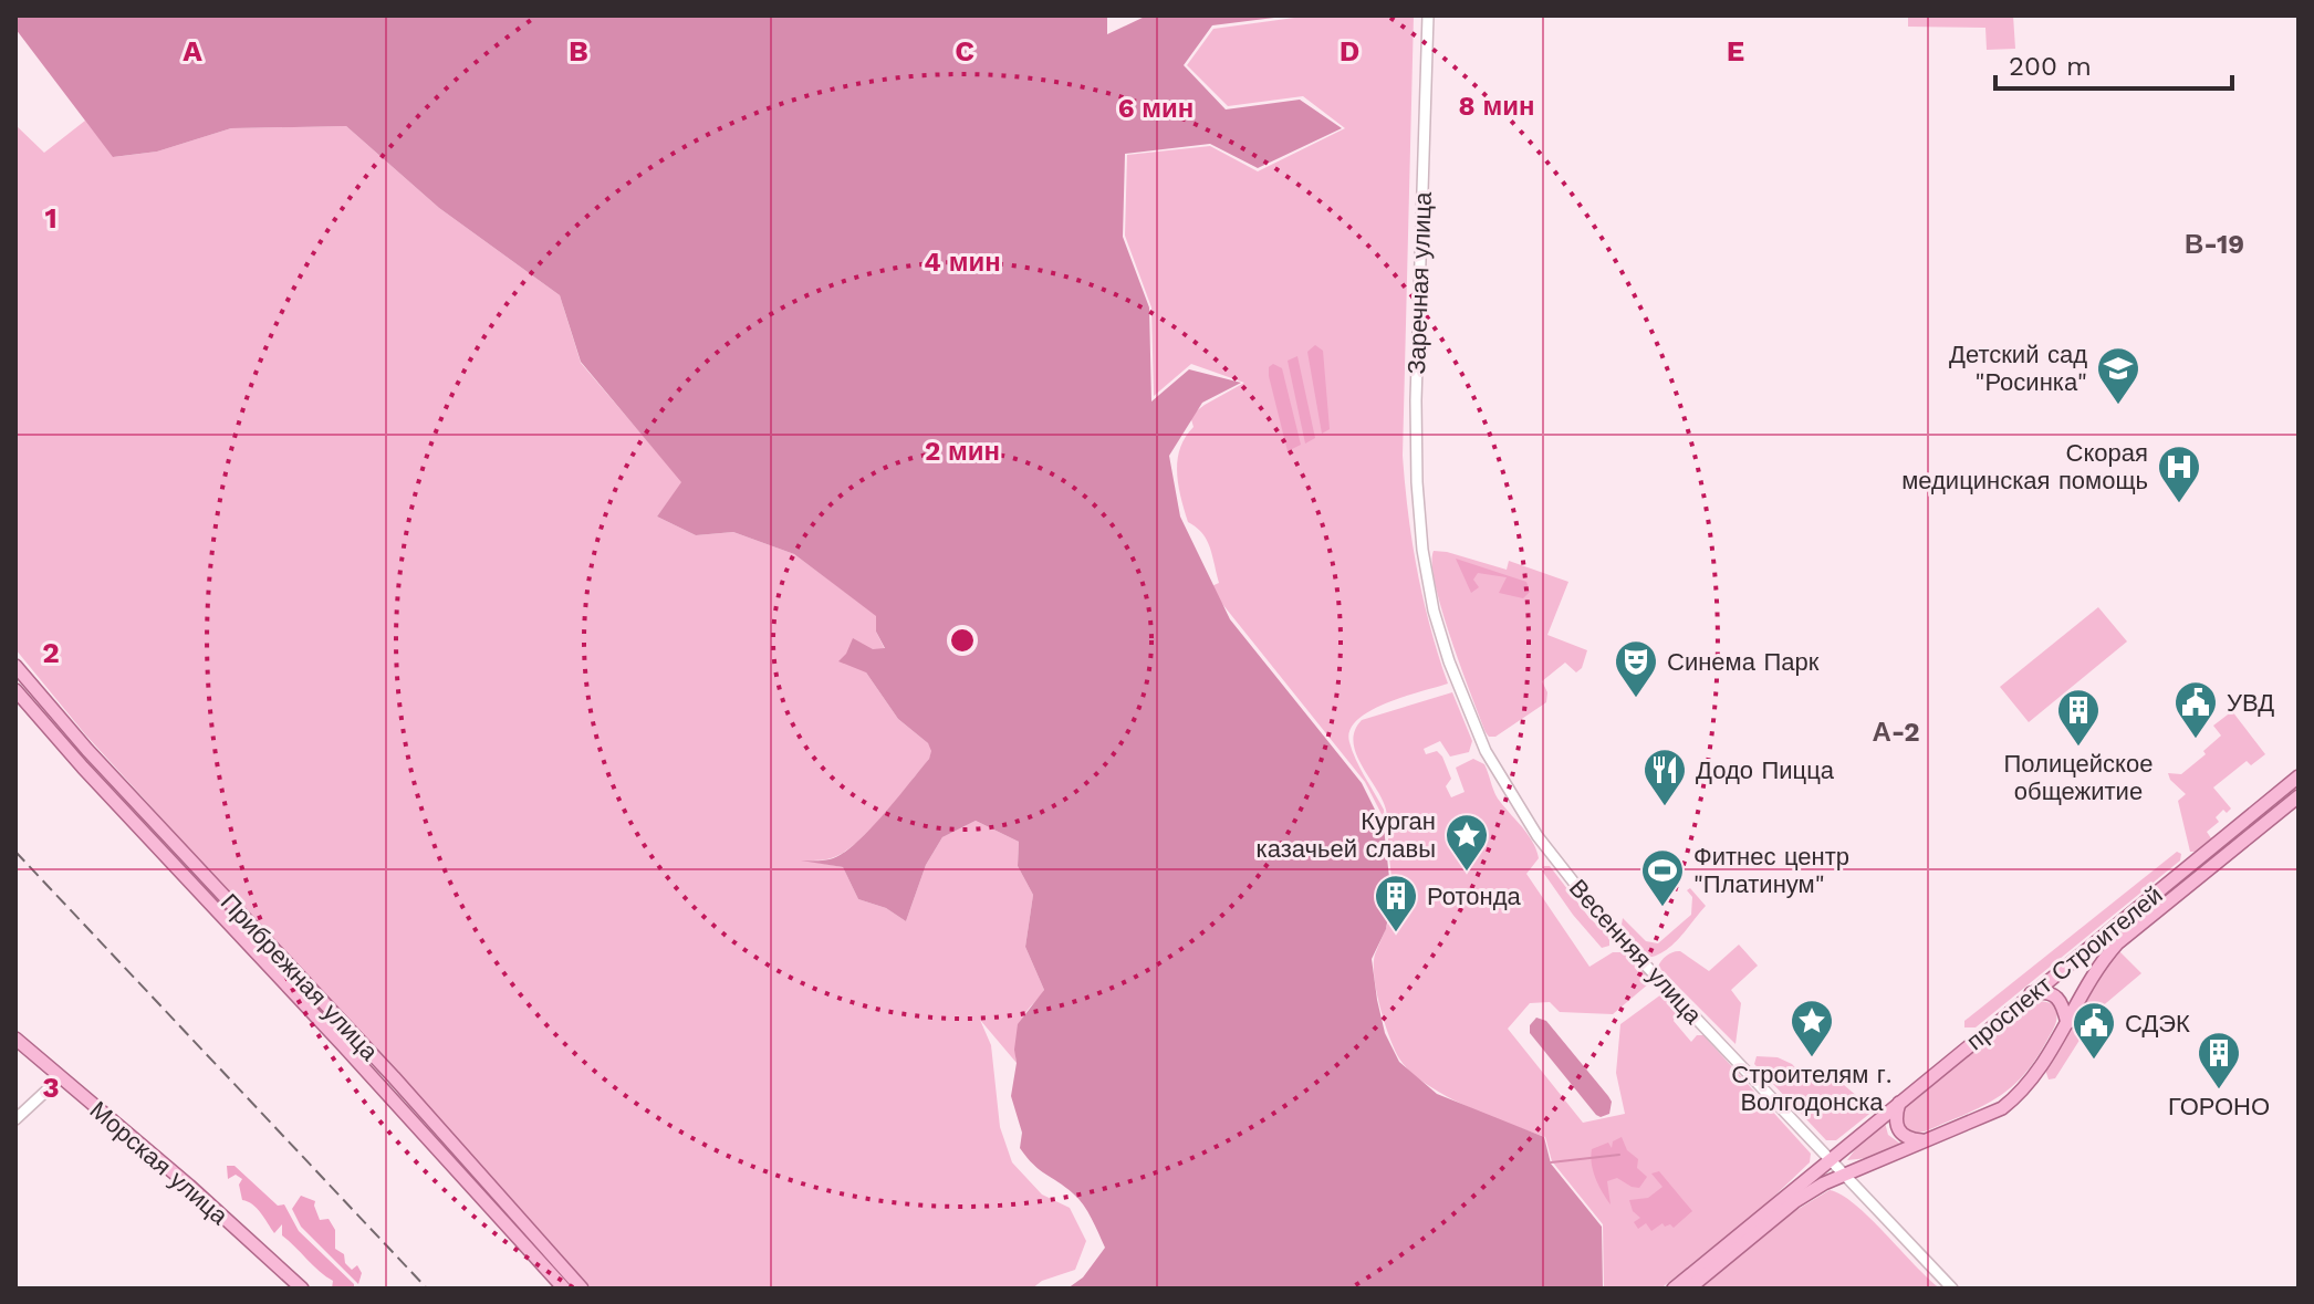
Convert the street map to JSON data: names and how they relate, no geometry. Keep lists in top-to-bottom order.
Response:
{
  "streets": {
    "main road": ["проспект Строителей", "Прибрежная улица", "Морская улица"],
    "street": ["Заречная улица", "Весенняя улица"]
  },
  "crossings": [
    ["Заречная улица", "Весенняя улица"],
    ["Весенняя улица", "проспект Строителей"]
  ],
  "districts": ["В-19", "А-2"],
  "places": {
    "school or university": ["Детский сад \"Росинка\""],
    "hospital": ["Скорая медицинская помощь"],
    "theatre": ["Синема Парк"],
    "public building": ["УВД", "СДЭК"],
    "building": ["Полицейское общежитие", "Ротонда", "ГОРОНО"],
    "restaurant": ["Додо Пицца"],
    "place": ["Курган казачьей славы", "Строителям г. Волгодонска"],
    "sports": ["Фитнес центр \"Платинум\""]
  },
  "scale_bar": "200 m",
  "grid": {
    "columns": [
      "A",
      "B",
      "C",
      "D",
      "E"
    ],
    "rows": ["1", "2", "3"]
  },
  "rings": [
    "8 мин",
    "6 мин",
    "4 мин",
    "2 мин"
  ]
}
